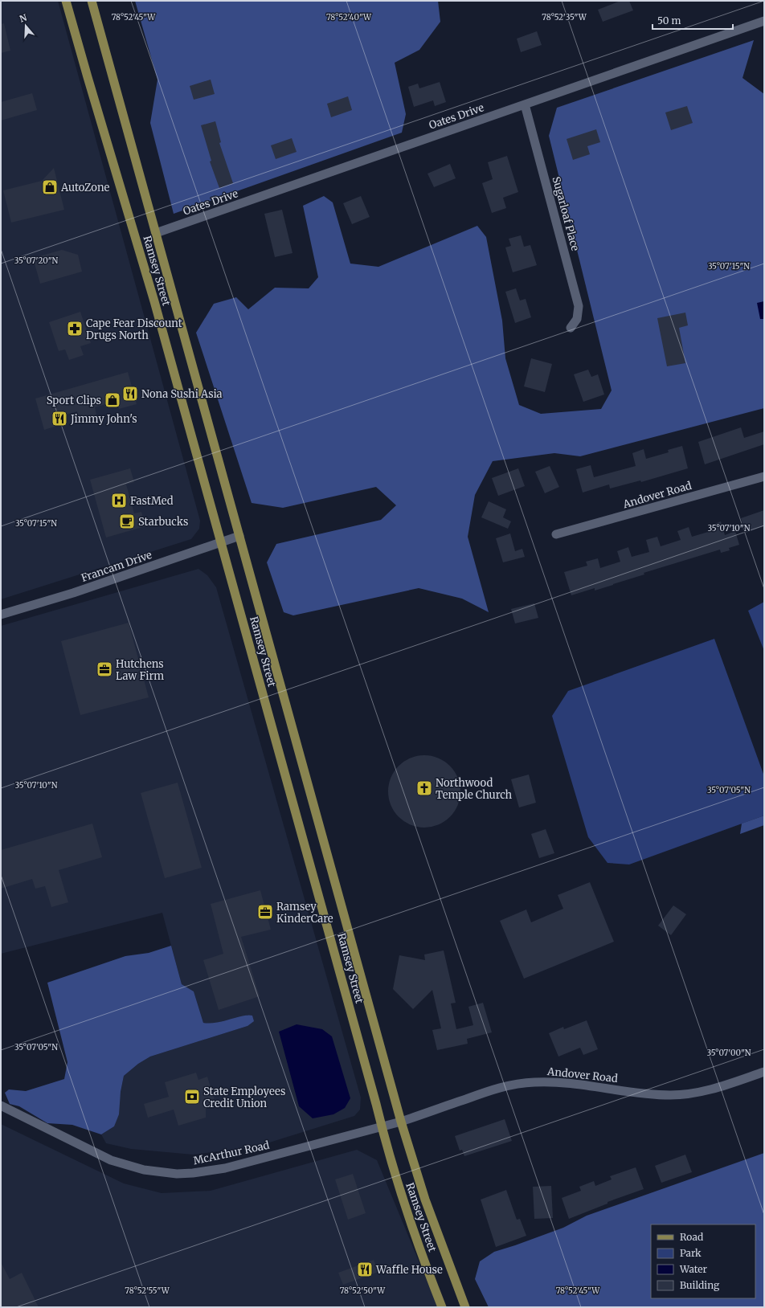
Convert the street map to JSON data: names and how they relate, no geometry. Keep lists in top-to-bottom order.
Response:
{
  "streets": {
    "main road": ["Ramsey Street"],
    "street": [
      "Oates Drive",
      "Sugarloaf Place",
      "Andover Road",
      "Francam Drive",
      "McArthur Road"
    ]
  },
  "crossings": [
    ["Oates Drive", "Sugarloaf Place"],
    ["Oates Drive", "Ramsey Street"],
    ["Ramsey Street", "Andover Road"],
    ["Ramsey Street", "Francam Drive"],
    ["Ramsey Street", "McArthur Road"],
    ["Andover Road", "McArthur Road"]
  ],
  "places": {
    "shop": ["AutoZone", "Sport Clips"],
    "pharmacy": ["Cape Fear Discount Drugs North"],
    "restaurant": ["Nona Sushi Asia", "Jimmy John's", "Waffle House"],
    "hospital": ["FastMed"],
    "cafe": ["Starbucks"],
    "office": ["Hutchens Law Firm", "Ramsey KinderCare"],
    "church": ["Northwood Temple Church"],
    "bank": ["State Employees Credit Union"]
  },
  "legend": [
    "Road",
    "Park",
    "Water",
    "Building"
  ],
  "scale_bar": "50 m",
  "north": "top",
  "coordinates": [
    "78°52'45\"W",
    "78°52'40\"W",
    "78°52'35\"W",
    "35°07'20\"N",
    "35°07'15\"N",
    "35°07'10\"N",
    "35°07'05\"N",
    "35°07'00\"N",
    "78°52'55\"W",
    "78°52'50\"W"
  ]
}
